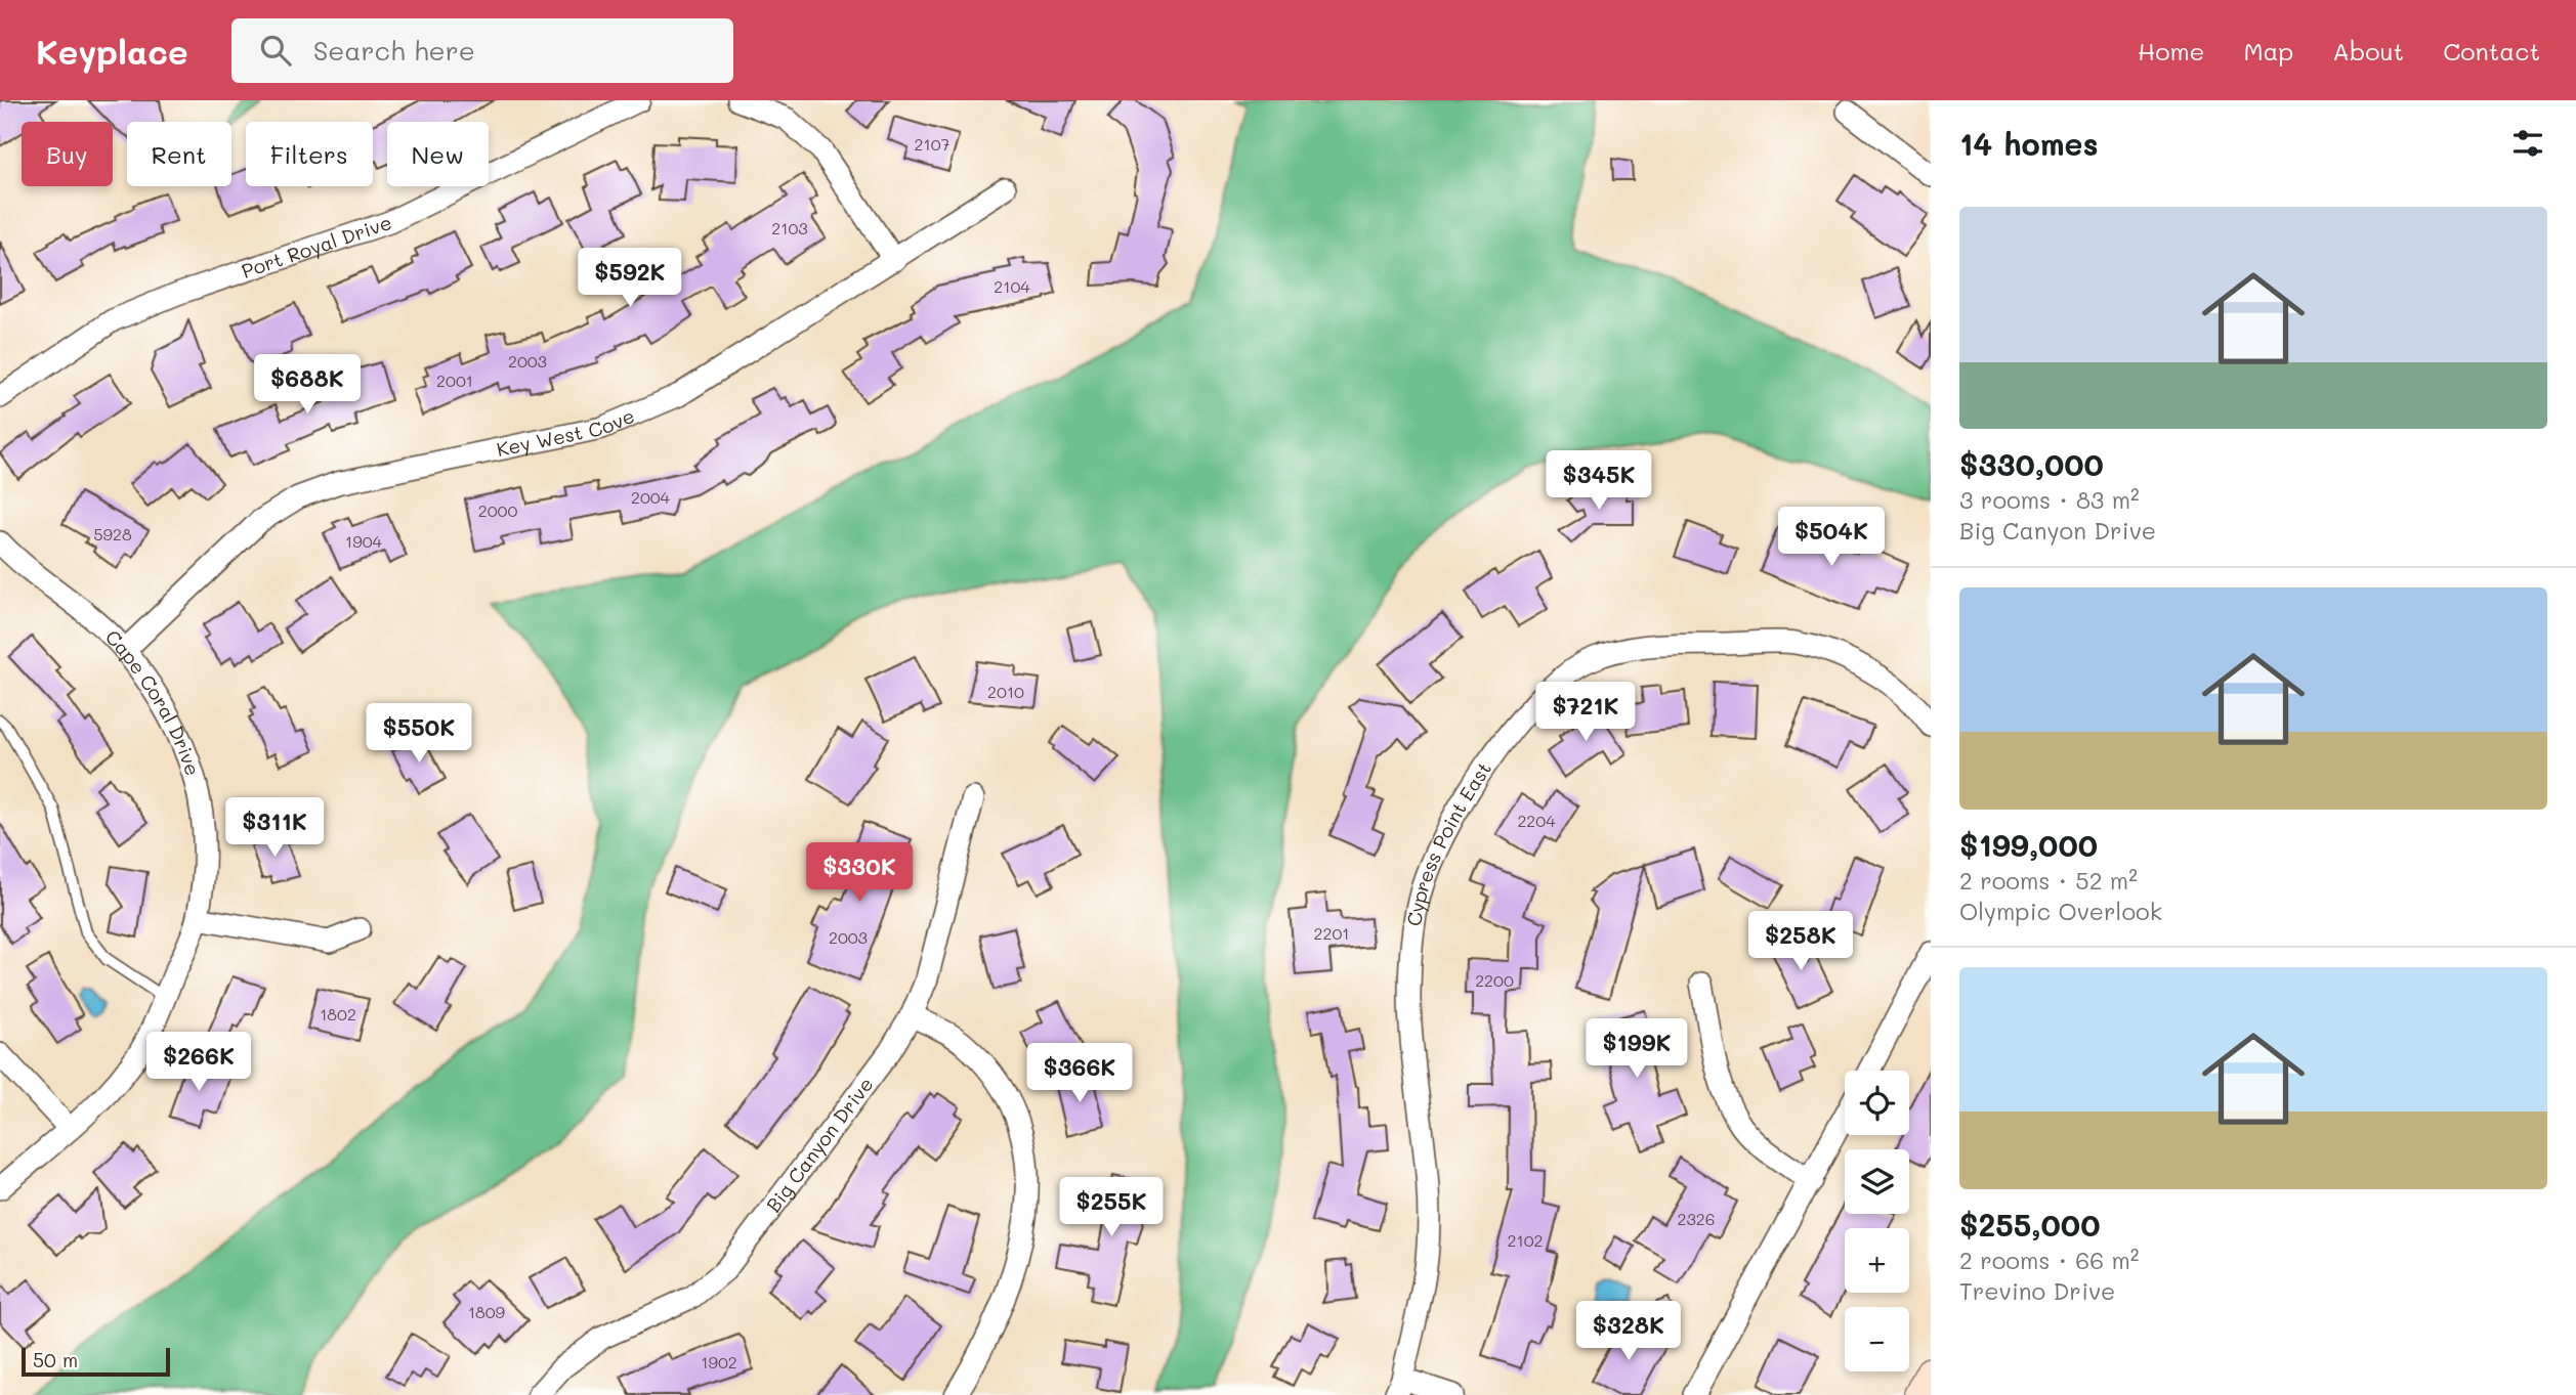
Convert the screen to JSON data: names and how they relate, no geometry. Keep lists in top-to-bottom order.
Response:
{
  "streets": {
    "street": [
      "Port Royal Drive",
      "Key West Cove",
      "Cape Coral Drive",
      "Cypress Point East",
      "Big Canyon Drive"
    ]
  },
  "crossings": [
    ["Key West Cove", "Cape Coral Drive"]
  ],
  "house_numbers": [
    "2107",
    "2103",
    "2104",
    "2003",
    "2001",
    "2004",
    "2000",
    "5928",
    "1904",
    "2010",
    "2204",
    "2201",
    "2003",
    "2200",
    "1802",
    "2326",
    "2102",
    "1809",
    "1902"
  ],
  "scale_bar": "50 m",
  "page": {
    "header": "Keyplace",
    "search": "Search here",
    "nav": [
      "Home",
      "Map",
      "About",
      "Contact"
    ],
    "heading": "14 homes",
    "chip": [
      "Buy",
      "Rent",
      "Filters",
      "New"
    ],
    "list": [
      {
        "name": "$330,000",
        "note": "3 rooms · 83 m² · Big Canyon Drive"
      },
      {
        "name": "$199,000",
        "note": "2 rooms · 52 m² · Olympic Overlook"
      },
      {
        "name": "$255,000",
        "note": "2 rooms · 66 m² · Trevino Drive"
      }
    ],
    "price": [
      "$592K",
      "$688K",
      "$345K",
      "$504K",
      "$721K",
      "$550K",
      "$311K",
      "$330K",
      "$258K",
      "$199K",
      "$266K",
      "$366K",
      "$255K",
      "$328K"
    ],
    "map_buttons": ["+", "−"],
    "scale": "50 m"
  }
}
